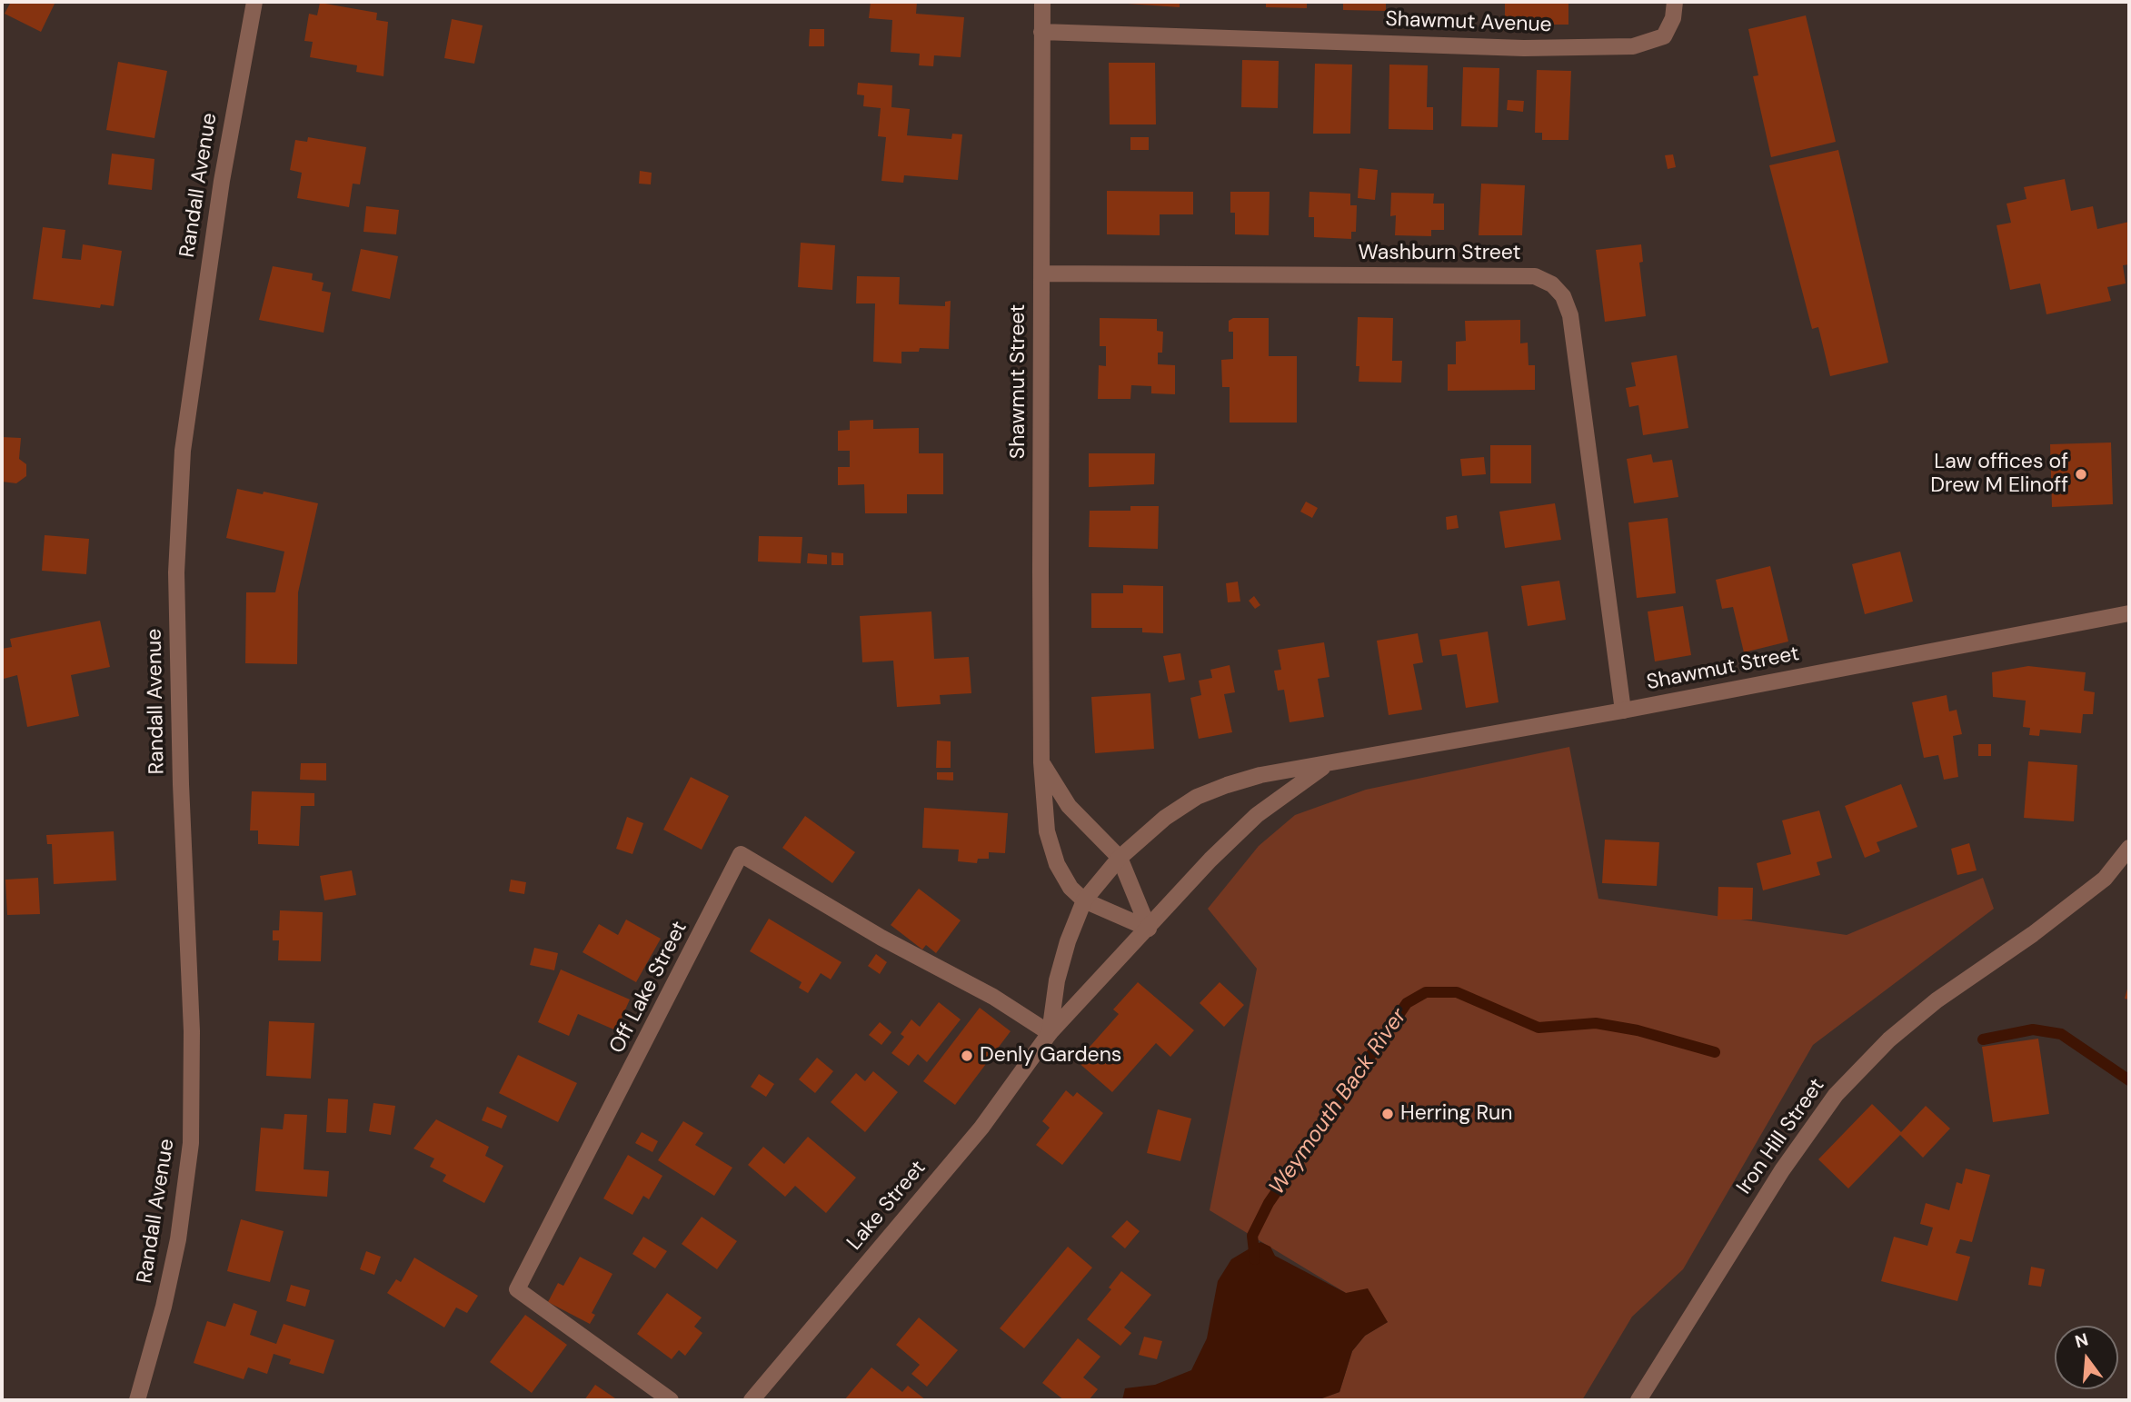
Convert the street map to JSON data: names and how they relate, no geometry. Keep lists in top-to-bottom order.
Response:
{
  "streets": {
    "street": [
      "Shawmut Avenue",
      "Randall Avenue",
      "Washburn Street",
      "Shawmut Street",
      "Off Lake Street",
      "Iron Hill Street",
      "Lake Street"
    ]
  },
  "crossings": [
    ["Shawmut Avenue", "Shawmut Street"],
    ["Washburn Street", "Shawmut Street"],
    ["Shawmut Street", "Lake Street"],
    ["Off Lake Street", "Lake Street"]
  ],
  "water": ["Weymouth Back River"],
  "places": ["Law offices of Drew M Elinoff", "Denly Gardens", "Herring Run"],
  "north": "top"
}
